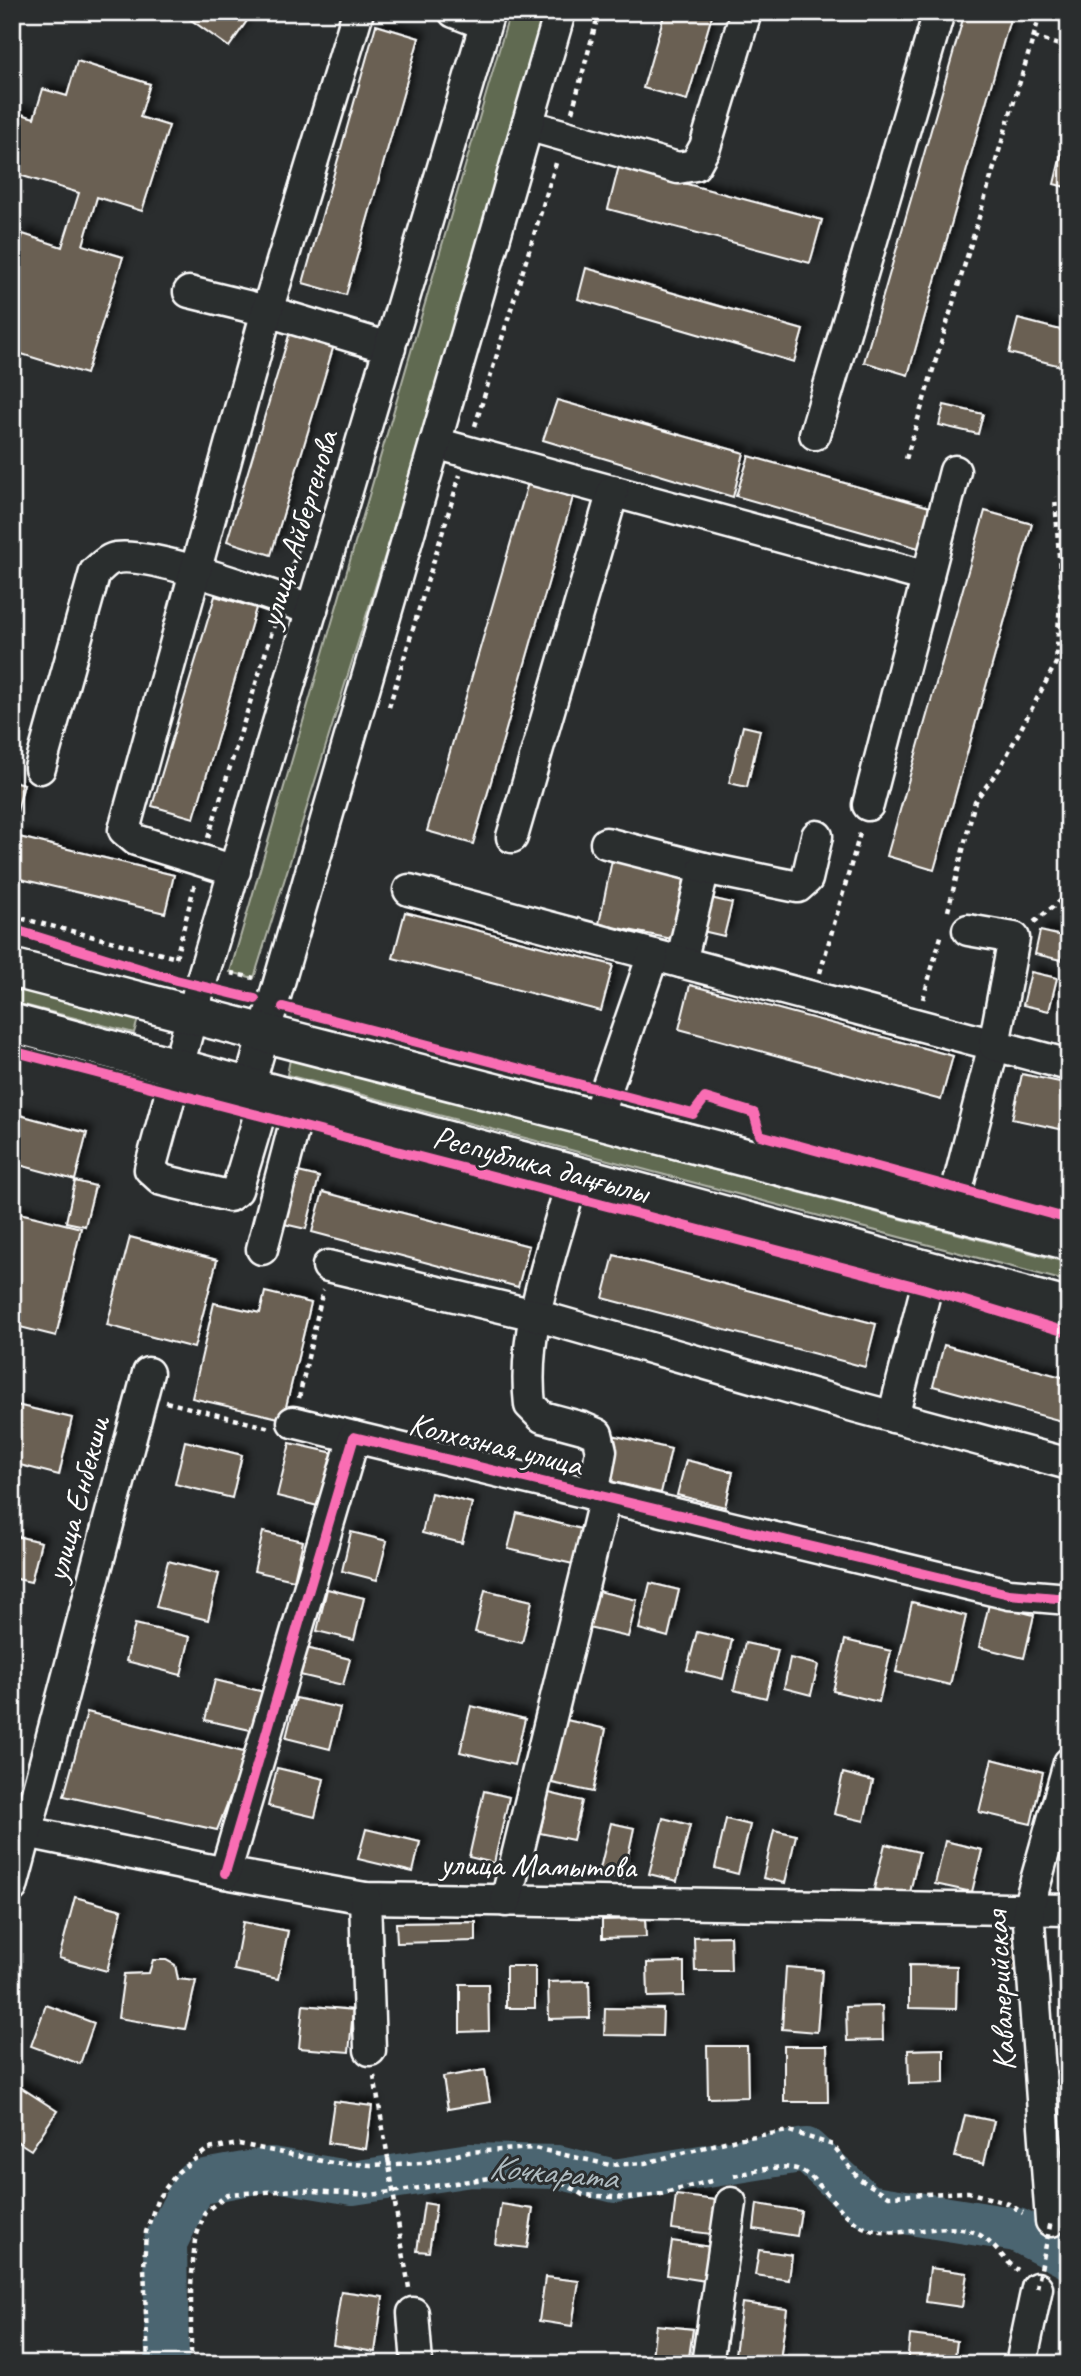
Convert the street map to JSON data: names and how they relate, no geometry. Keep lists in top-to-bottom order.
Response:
{
  "streets": {
    "main road": ["Республика даңғылы"],
    "street": [
      "улица Айбергенова",
      "Колхозная улица",
      "улица Енбекши",
      "улица Мамытова",
      "Кавалерийская"
    ]
  },
  "crossings": [
    ["улица Айбергенова", "Республика даңғылы"],
    ["Колхозная улица", "улица Мамытова"],
    ["улица Енбекши", "улица Мамытова"],
    ["улица Мамытова", "Кавалерийская"]
  ],
  "water": ["Кочкарата"]
}
